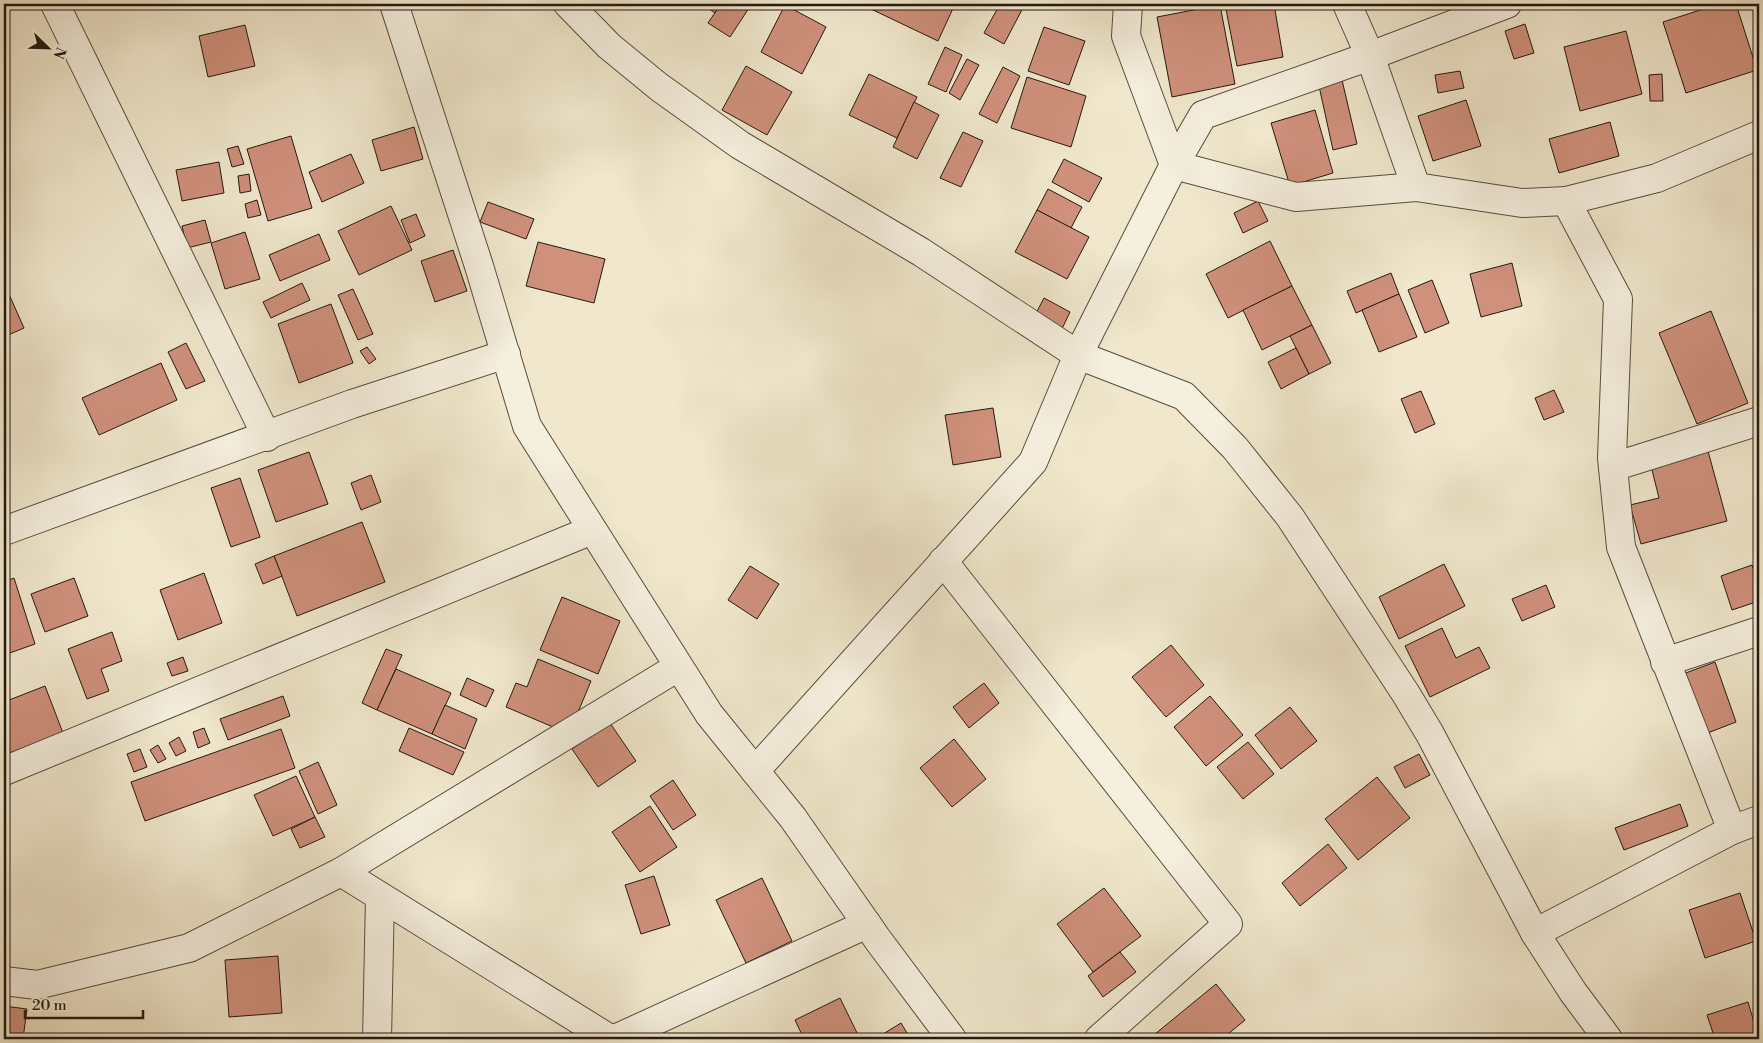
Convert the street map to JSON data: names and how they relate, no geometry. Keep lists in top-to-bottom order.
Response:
{
  "scale_bar": "20 m",
  "north": "bottom right"
}
